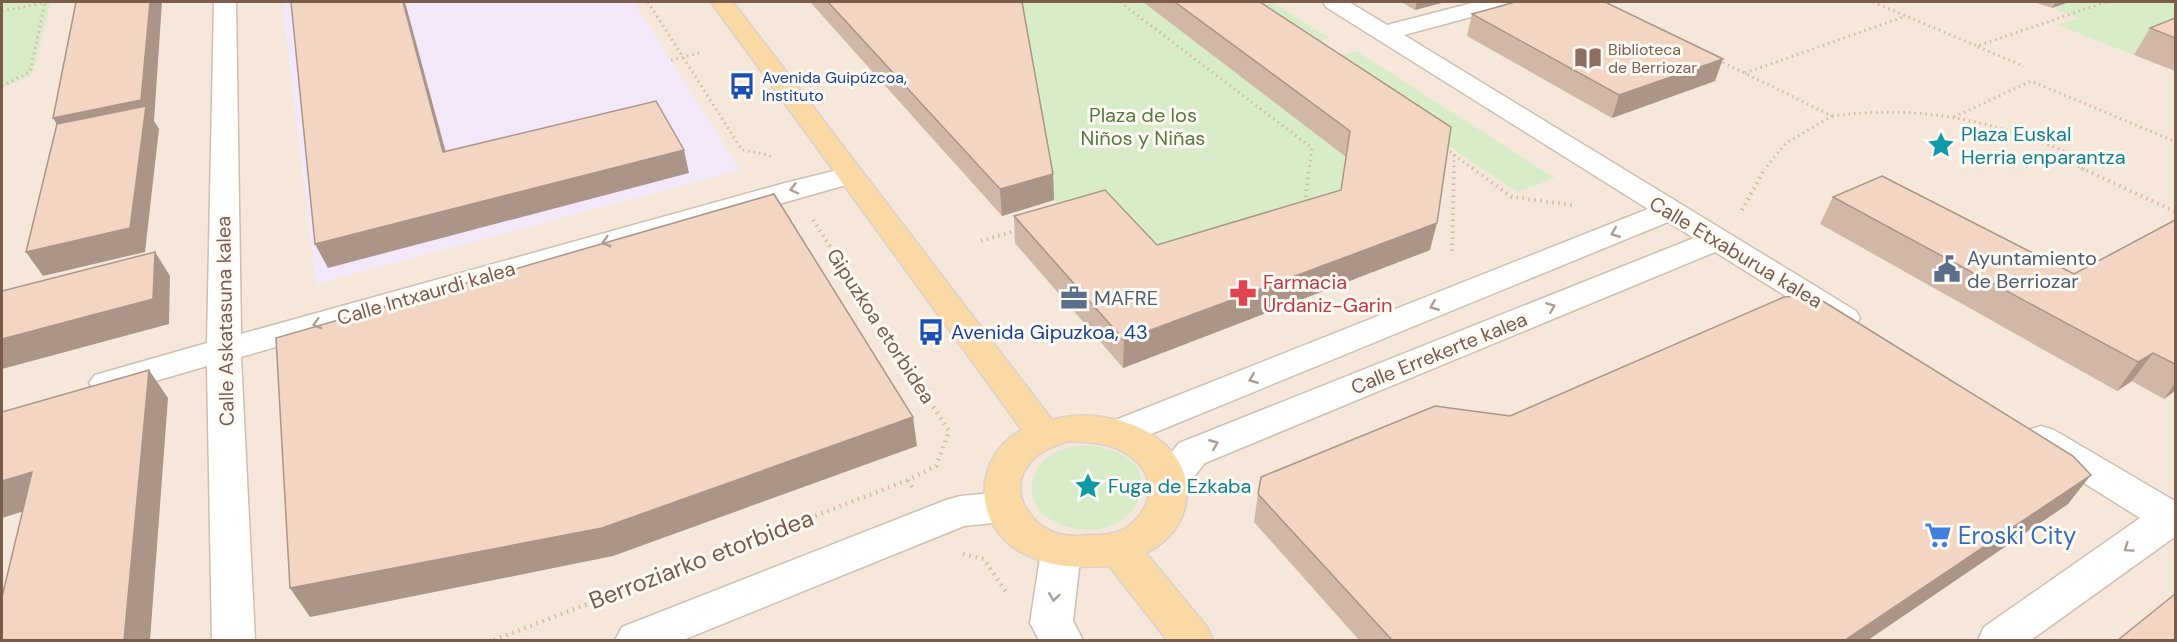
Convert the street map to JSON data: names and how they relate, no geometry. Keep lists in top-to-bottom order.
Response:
{
  "streets": {
    "street": [
      "Calle Etxaburua kalea",
      "Calle Intxaurdi kalea",
      "Calle Askatasuna kalea",
      "Calle Errekerte kalea"
    ],
    "path": ["Gipuzkoa etorbidea", "Berroziarko etorbidea"]
  },
  "crossings": [
    ["Calle Etxaburua kalea", "Calle Errekerte kalea"],
    ["Calle Intxaurdi kalea", "Calle Askatasuna kalea"],
    ["Calle Intxaurdi kalea", "Gipuzkoa etorbidea"],
    ["Gipuzkoa etorbidea", "Berroziarko etorbidea"]
  ],
  "one_way": ["Calle Intxaurdi kalea"],
  "parks": ["Plaza de los Niños y Niñas"],
  "places": {
    "library": ["Biblioteca de Berriozar"],
    "bus stop": ["Avenida Guipúzcoa, Instituto", "Avenida Gipuzkoa, 43"],
    "place": ["Plaza Euskal Herria enparantza", "Fuga de Ezkaba"],
    "public building": ["Ayuntamiento de Berriozar"],
    "pharmacy": ["Farmacia Urdaniz-Garin"],
    "office": ["MAFRE"],
    "supermarket": ["Eroski City"]
  }
}
